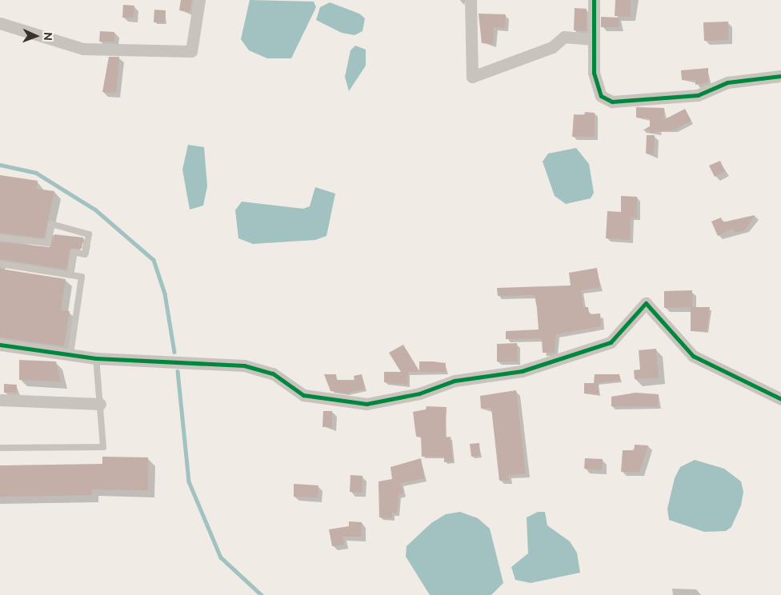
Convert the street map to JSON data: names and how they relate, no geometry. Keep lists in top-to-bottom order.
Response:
{
  "north": "right"
}
